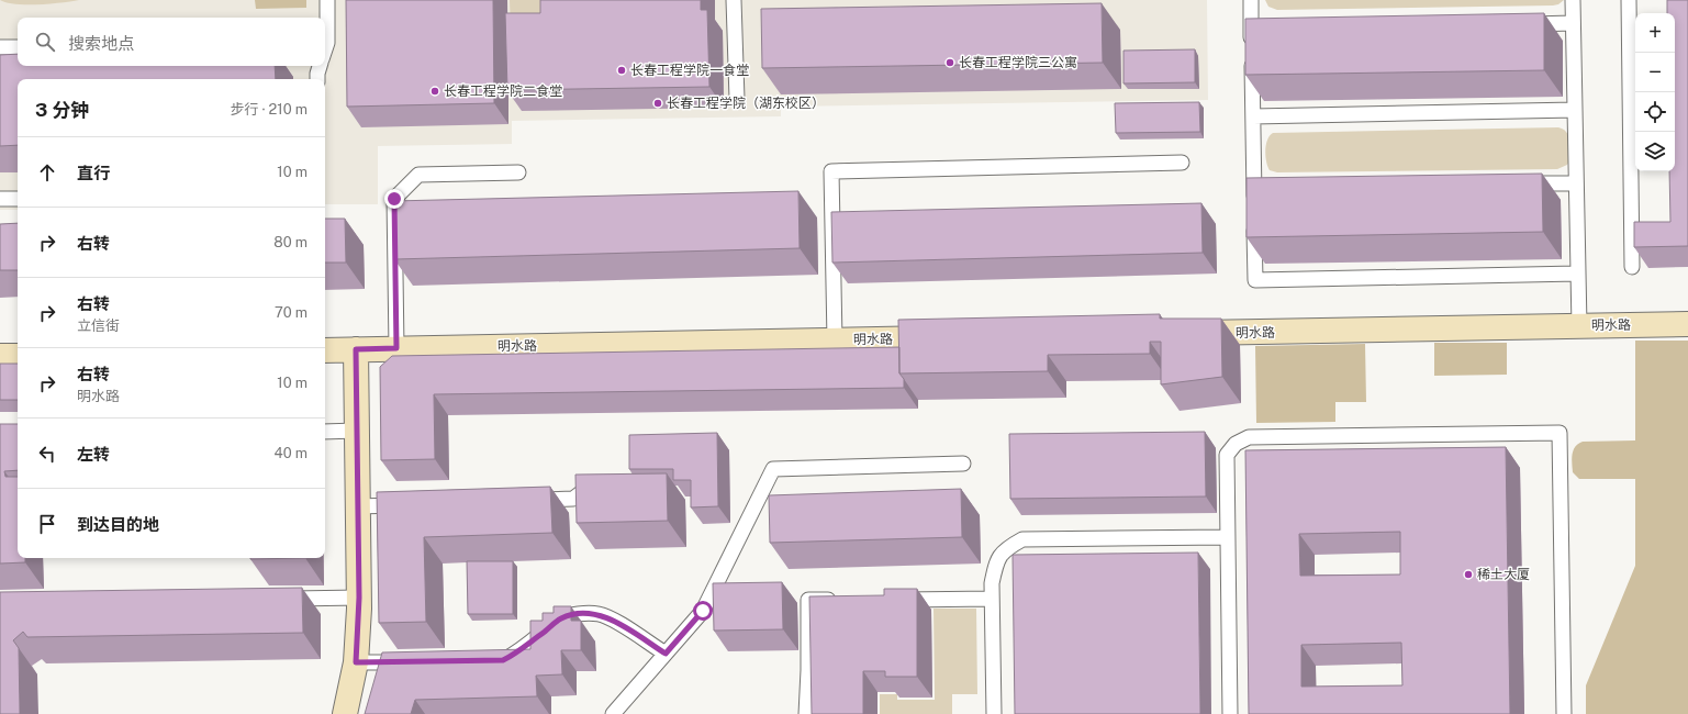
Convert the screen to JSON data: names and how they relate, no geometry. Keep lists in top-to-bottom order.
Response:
{
  "streets": {
    "street": ["明水路"]
  },
  "places": [
    "长春工程学院三公寓",
    "长春工程学院一食堂",
    "长春工程学院二食堂",
    "长春工程学院（湖东校区）",
    "稀土大厦"
  ],
  "page": {
    "map_buttons": ["+", "−"],
    "search": "搜索地点",
    "heading": ["3 分钟", "步行 · 210 m"],
    "list": [
      ["直行", "10 m"],
      ["右转", "80 m"],
      ["右转", "立信街", "70 m"],
      ["右转", "明水路", "10 m"],
      ["左转", "40 m"],
      "到达目的地"
    ]
  }
}
